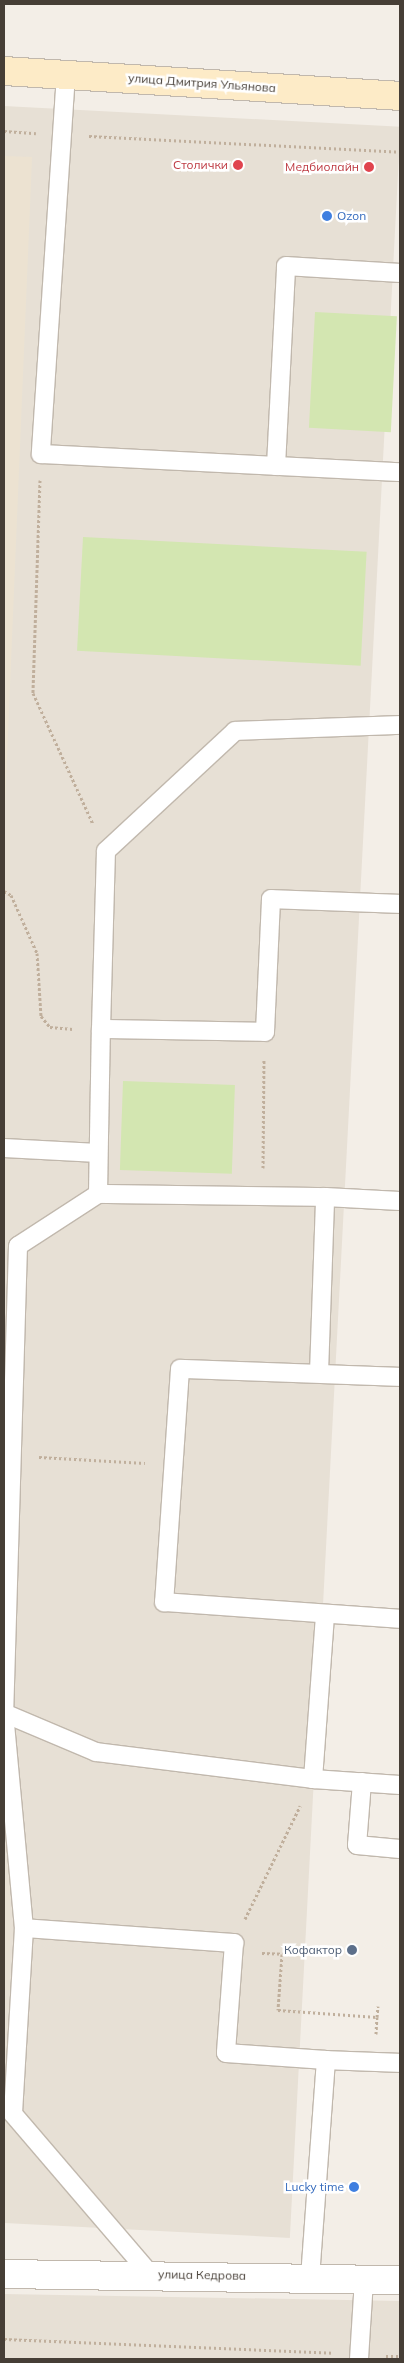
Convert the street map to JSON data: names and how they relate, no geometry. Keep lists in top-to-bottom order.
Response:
{
  "streets": {
    "main road": ["улица Дмитрия Ульянова"],
    "street": ["улица Кедрова"]
  },
  "places": [
    "Столички",
    "Медбиолайн",
    "Ozon",
    "Кофактор",
    "Lucky time"
  ]
}
